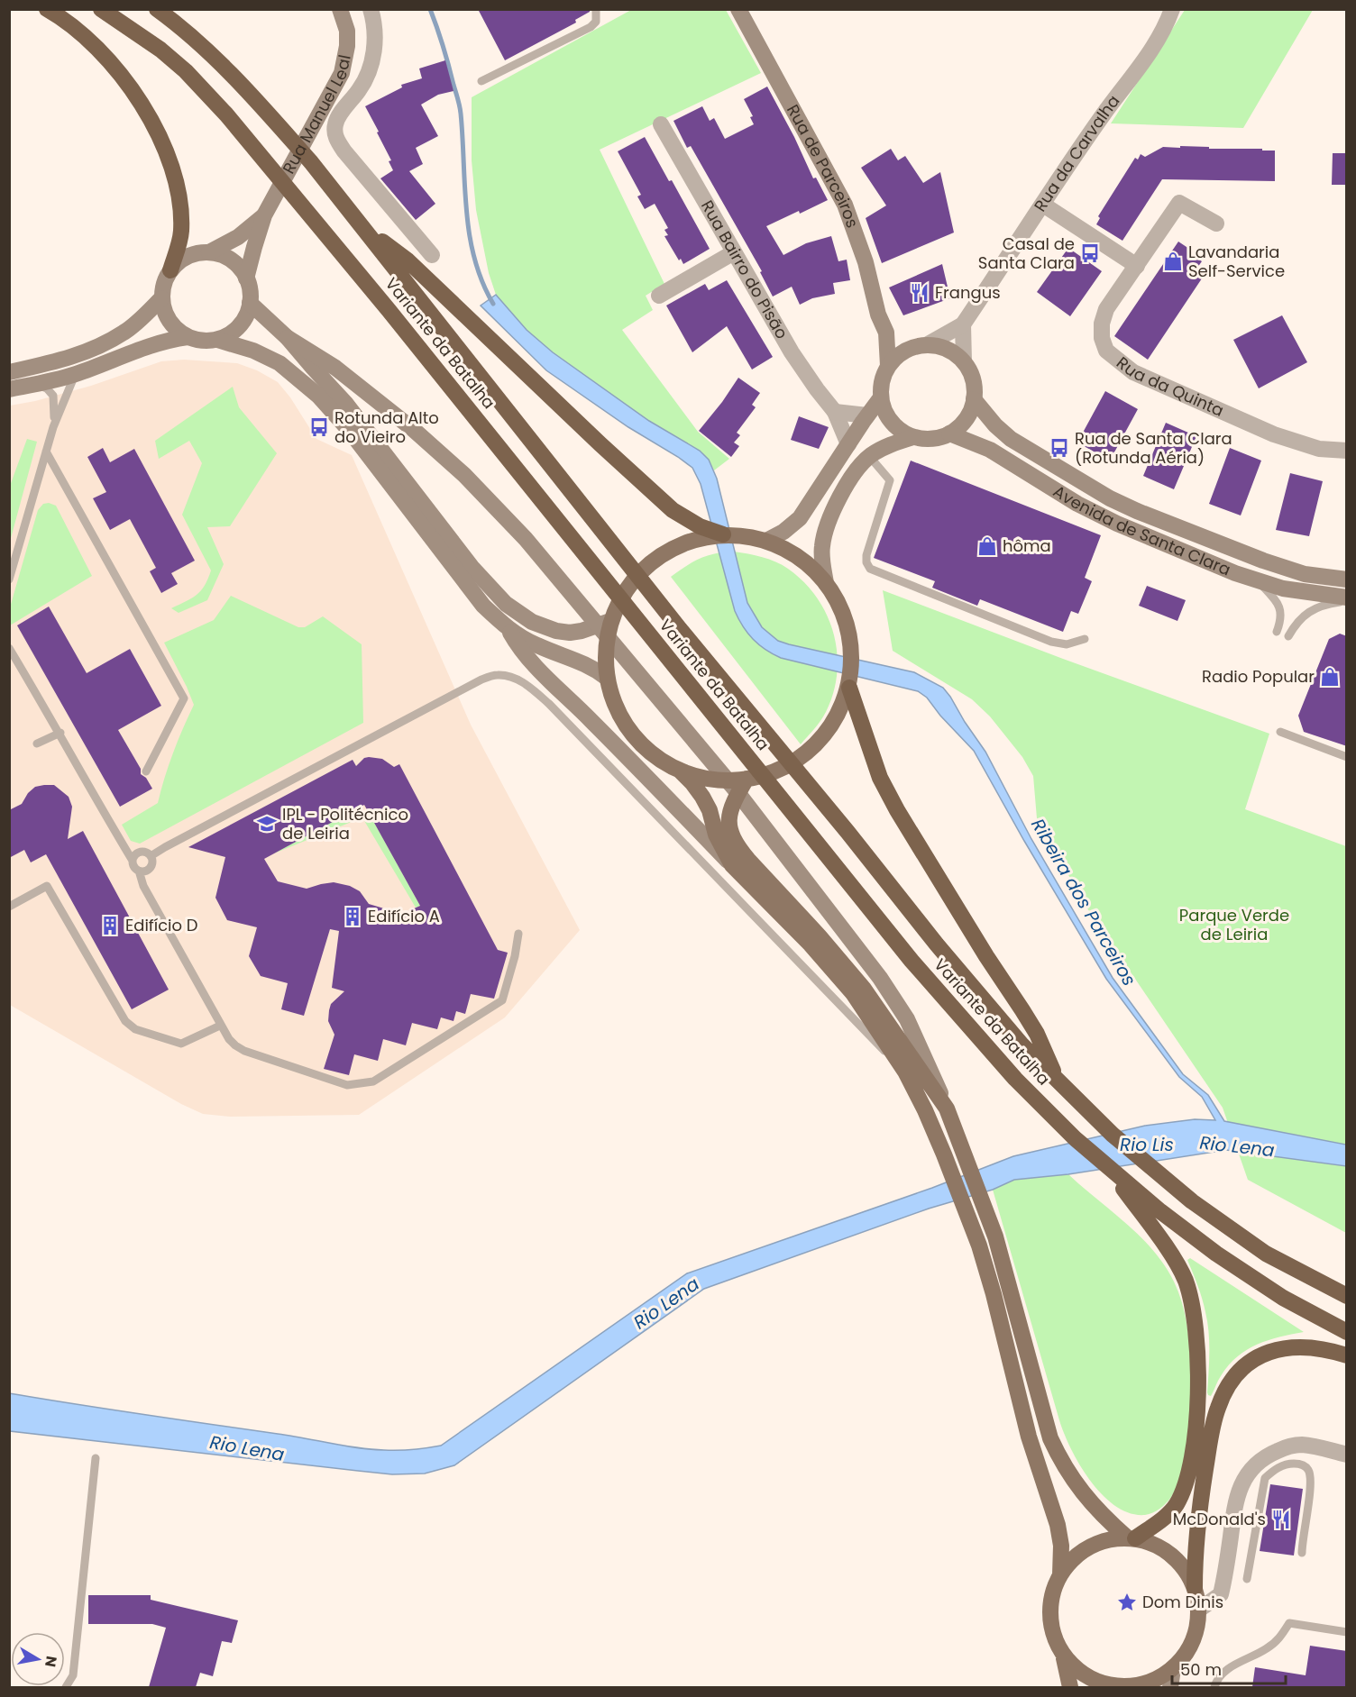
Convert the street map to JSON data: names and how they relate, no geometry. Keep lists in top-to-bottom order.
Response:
{
  "streets": {
    "highway": ["Variante da Batalha"],
    "main road": ["Rua Manuel Leal", "Rua de Parceiros", "Avenida de Santa Clara"],
    "street": ["Rua da Carvalha", "Rua Bairro do Pisão", "Rua da Quinta"]
  },
  "crossings": [
    ["Rua da Carvalha", "Rua de Parceiros"],
    ["Rua da Carvalha", "Avenida de Santa Clara"],
    ["Rua de Parceiros", "Avenida de Santa Clara"]
  ],
  "water": ["Ribeira dos Parceiros", "Rio Lis", "Rio Lena"],
  "parks": ["Parque Verde de Leiria"],
  "places": {
    "bus stop": ["Casal de Santa Clara", "Rotunda Alto do Vieiro", "Rua de Santa Clara (Rotunda Aéria)"],
    "shop": ["Lavandaria Self-Service", "hôma", "Radio Popular"],
    "restaurant": ["Frangus", "McDonald's"],
    "school or university": ["IPL - Politécnico de Leiria"],
    "building": ["Edifício A", "Edifício D"],
    "place": ["Dom Dinis"]
  },
  "scale_bar": "50 m",
  "north": "right"
}
